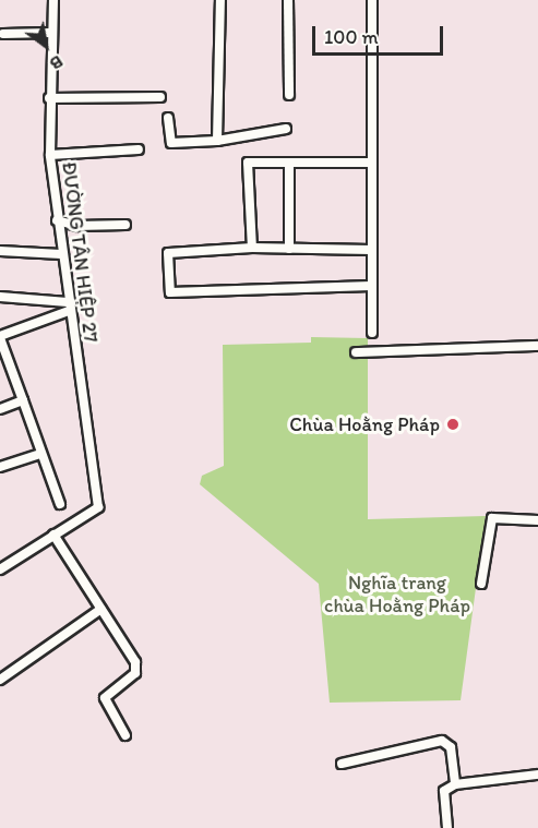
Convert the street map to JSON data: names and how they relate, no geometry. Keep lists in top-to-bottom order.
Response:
{
  "streets": {
    "street": ["ĐƯỜNG TÂN HIỆP 27"]
  },
  "parks": ["Nghĩa trang chùa Hoằng Pháp"],
  "places": ["Chùa Hoằng Pháp"],
  "scale_bar": "100 m",
  "north": "bottom right"
}
